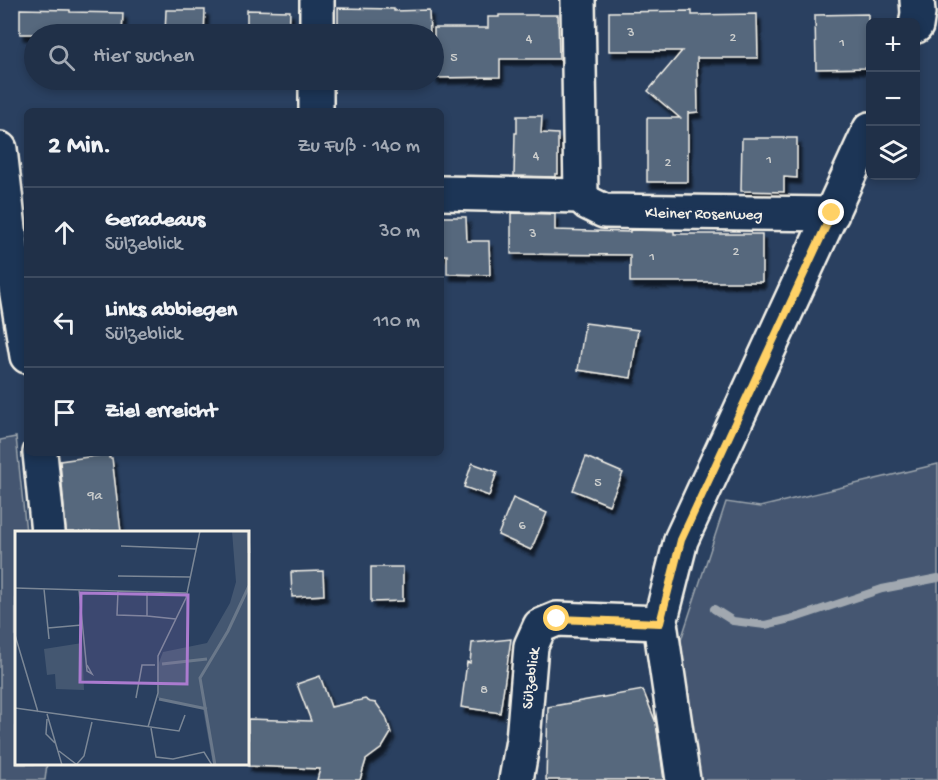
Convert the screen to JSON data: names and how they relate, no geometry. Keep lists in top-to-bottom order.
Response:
{
  "streets": {
    "street": ["Kleiner Rosenweg", "Sülzeblick"]
  },
  "house_numbers": [
    "3",
    "2",
    "4",
    "1",
    "5",
    "4",
    "1",
    "2",
    "3",
    "2",
    "1",
    "5",
    "9a",
    "6",
    "8"
  ],
  "page": {
    "map_buttons": ["+", "−"],
    "search": "Hier suchen",
    "heading": ["2 Min.", "Zu Fuß · 140 m"],
    "list": [
      ["Geradeaus", "Sülzeblick", "30 m"],
      ["Links abbiegen", "Sülzeblick", "110 m"],
      "Ziel erreicht"
    ]
  }
}
